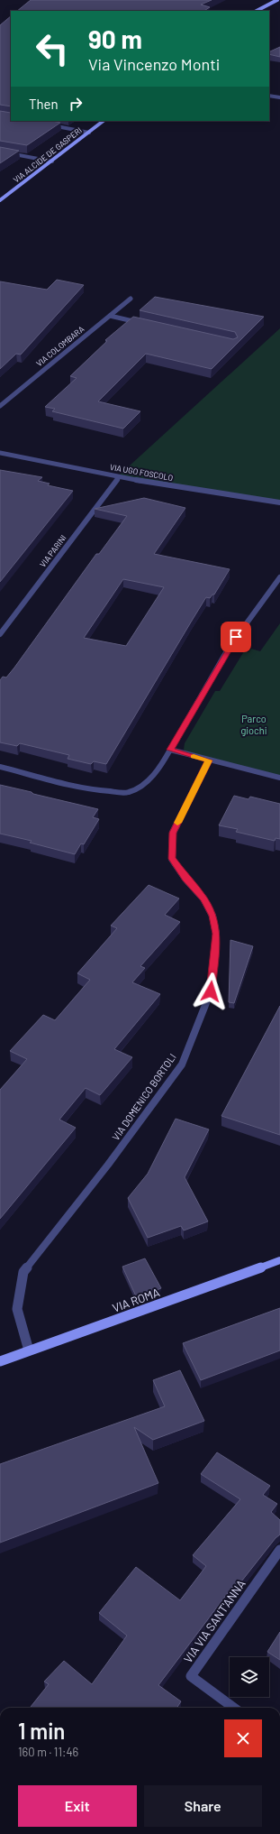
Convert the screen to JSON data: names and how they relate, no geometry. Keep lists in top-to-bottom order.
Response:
{
  "streets": {
    "main road": ["VIA ALCIDE DE GASPERI", "VIA ROMA"],
    "street": [
      "VIA COLOMBARA",
      "VIA UGO FOSCOLO",
      "VIA PARINI",
      "VIA DOMENICO BORTOLI",
      "VIA VIA SANT'ANNA"
    ]
  },
  "crossings": [
    ["VIA UGO FOSCOLO", "VIA PARINI"],
    ["VIA DOMENICO BORTOLI", "VIA ROMA"]
  ],
  "parks": ["Parco giochi"],
  "page": {
    "turn": ["90 m", "Via Vincenzo Monti"],
    "then": "Then",
    "heading": ["1 min", "160 m · 11:46"],
    "buttons": ["Exit", "Share"]
  }
}
